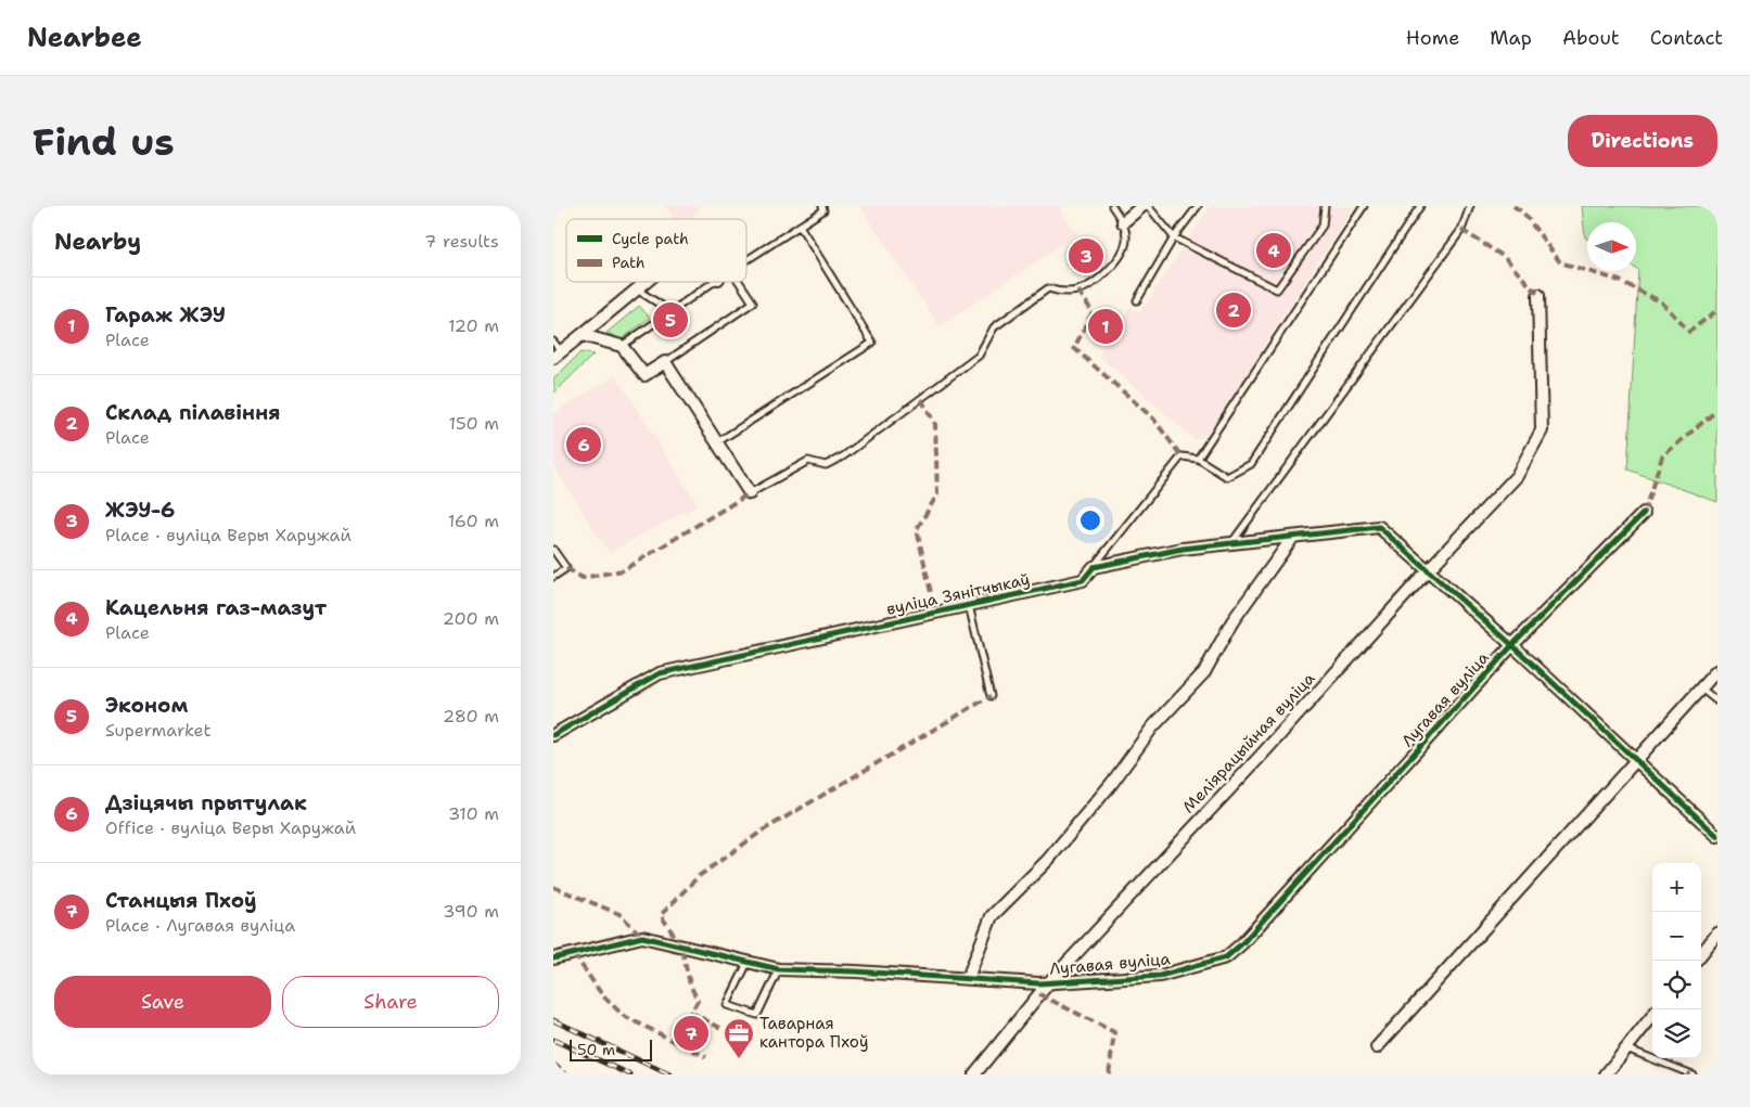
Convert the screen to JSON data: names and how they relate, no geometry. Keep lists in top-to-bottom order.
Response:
{
  "streets": {
    "street": ["вуліца Зянітчыкаў", "Лугавая вуліца", "Меліярацыйная вуліца"]
  },
  "crossings": [
    ["вуліца Зянітчыкаў", "Меліярацыйная вуліца"],
    ["Лугавая вуліца", "Меліярацыйная вуліца"]
  ],
  "places": {
    "office": ["Таварная кантора Пхоў"]
  },
  "legend": ["Cycle path", "Path"],
  "scale_bar": "50 m",
  "north": "right",
  "page": {
    "header": "Nearbee",
    "nav": [
      "Home",
      "Map",
      "About",
      "Contact"
    ],
    "buttons": [
      "Directions",
      ["Save", "Share"]
    ],
    "title": "Find us",
    "heading": ["Nearby", "7 results"],
    "pins": [
      "4",
      "3",
      "2",
      "5",
      "1",
      "6",
      "7"
    ],
    "list": [
      {
        "mark": "1",
        "name": "Гараж ЖЭУ",
        "note": "Place",
        "value": "120 m"
      },
      {
        "mark": "2",
        "name": "Склад пілавіння",
        "note": "Place",
        "value": "150 m"
      },
      {
        "mark": "3",
        "name": "ЖЭУ-6",
        "note": "Place · вуліца Веры Харужай",
        "value": "160 m"
      },
      {
        "mark": "4",
        "name": "Кацельня газ-мазут",
        "note": "Place",
        "value": "200 m"
      },
      {
        "mark": "5",
        "name": "Эконом",
        "note": "Supermarket",
        "value": "280 m"
      },
      {
        "mark": "6",
        "name": "Дзіцячы прытулак",
        "note": "Office · вуліца Веры Харужай",
        "value": "310 m"
      },
      {
        "mark": "7",
        "name": "Станцыя Пхоў",
        "note": "Place · Лугавая вуліца",
        "value": "390 m"
      }
    ],
    "map_buttons": ["+", "−"],
    "scale": "50 m"
  }
}
